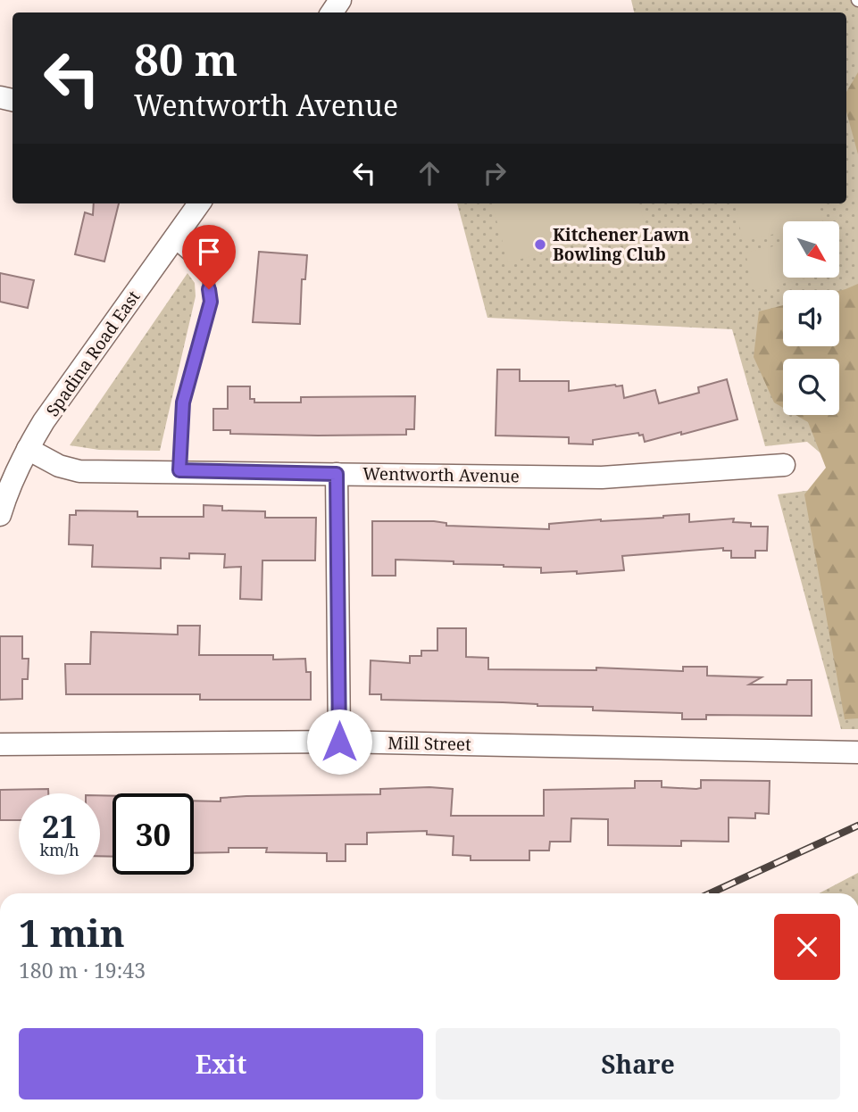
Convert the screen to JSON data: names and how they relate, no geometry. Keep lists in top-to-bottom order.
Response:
{
  "streets": {
    "street": ["Spadina Road East", "Wentworth Avenue", "Mill Street"]
  },
  "crossings": [
    ["Spadina Road East", "Wentworth Avenue"]
  ],
  "places": ["Kitchener Lawn Bowling Club"],
  "north": "bottom right",
  "page": {
    "turn": ["80 m", "Wentworth Avenue"],
    "speed": "21 km/h",
    "limit": "30",
    "heading": ["1 min", "180 m · 19:43"],
    "buttons": ["Exit", "Share"]
  }
}
